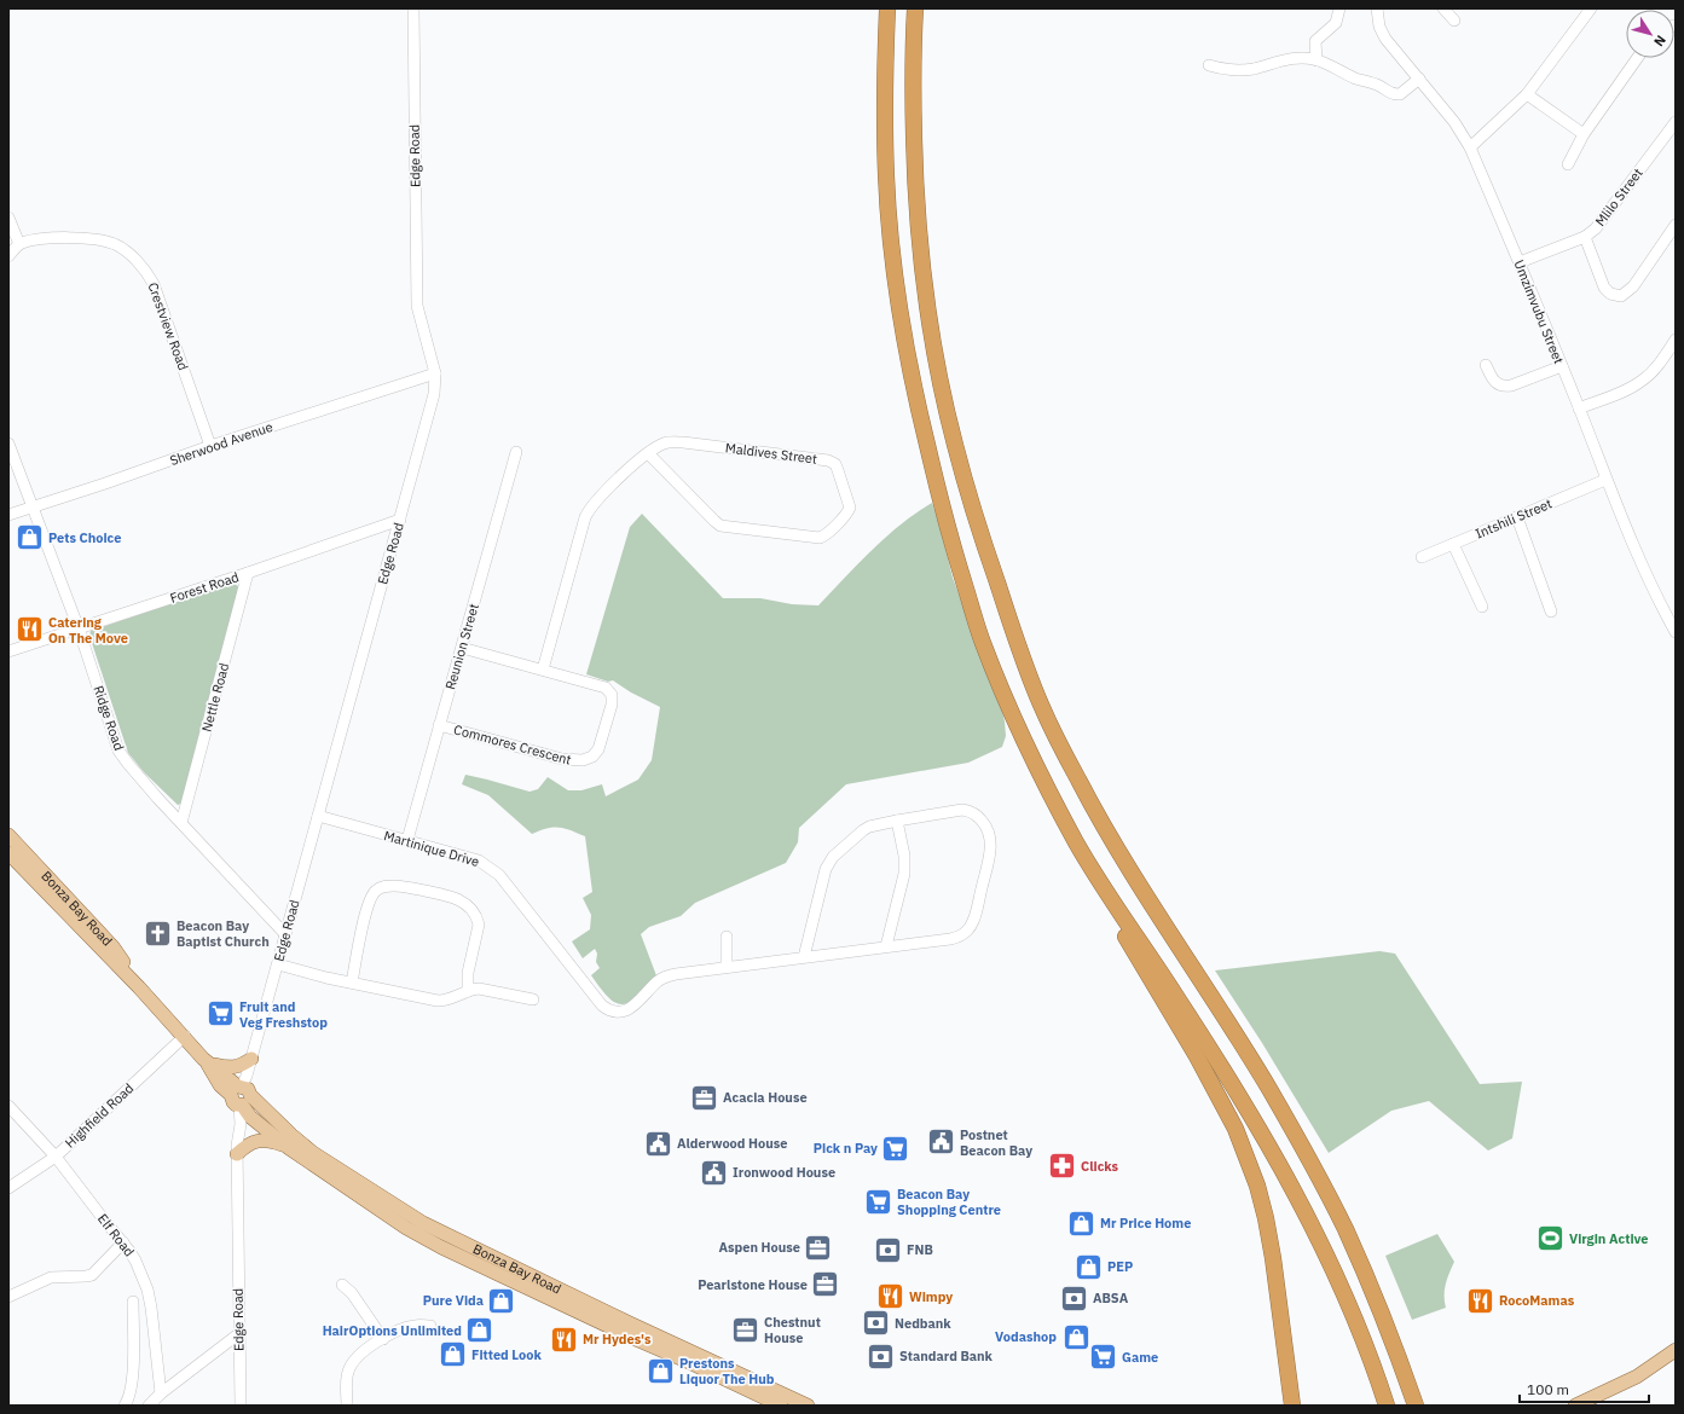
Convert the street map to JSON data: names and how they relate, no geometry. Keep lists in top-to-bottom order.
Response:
{
  "streets": {
    "main road": ["Bonza Bay Road"],
    "street": [
      "Edge Road",
      "Mlilo Street",
      "Umzimvubu Street",
      "Crestview Road",
      "Sherwood Avenue",
      "Maldives Street",
      "Intshili Street",
      "Forest Road",
      "Reunion Street",
      "Nettle Road",
      "Ridge Road",
      "Commores Crescent",
      "Martinique Drive",
      "Highfield Road",
      "Elf Road"
    ]
  },
  "crossings": [
    ["Edge Road", "Sherwood Avenue"],
    ["Edge Road", "Forest Road"],
    ["Edge Road", "Ridge Road"],
    ["Edge Road", "Martinique Drive"],
    ["Edge Road", "Bonza Bay Road"],
    ["Mlilo Street", "Umzimvubu Street"],
    ["Umzimvubu Street", "Intshili Street"],
    ["Crestview Road", "Sherwood Avenue"],
    ["Sherwood Avenue", "Ridge Road"],
    ["Maldives Street", "Commores Crescent"],
    ["Forest Road", "Nettle Road"],
    ["Forest Road", "Ridge Road"],
    ["Reunion Street", "Commores Crescent"],
    ["Reunion Street", "Martinique Drive"],
    ["Nettle Road", "Ridge Road"],
    ["Bonza Bay Road", "Highfield Road"],
    ["Highfield Road", "Elf Road"]
  ],
  "places": {
    "shop": [
      "Pets Choice",
      "Mr Price Home",
      "PEP",
      "Pure Vida",
      "HairOptions Unlimited",
      "Vodashop",
      "Fitted Look",
      "Prestons Liquor The Hub"
    ],
    "restaurant": [
      "Catering On The Move",
      "Wimpy",
      "RocoMamas",
      "Mr Hydes's"
    ],
    "church": ["Beacon Bay Baptist Church"],
    "supermarket": [
      "Fruit and Veg Freshstop",
      "Pick n Pay",
      "Beacon Bay Shopping Centre",
      "Game"
    ],
    "office": [
      "Acacia House",
      "Aspen House",
      "Pearlstone House",
      "Chestnut House"
    ],
    "public building": ["Postnet Beacon Bay", "Alderwood House", "Ironwood House"],
    "pharmacy": ["Clicks"],
    "sports": ["Virgin Active"],
    "bank": [
      "FNB",
      "ABSA",
      "Nedbank",
      "Standard Bank"
    ]
  },
  "scale_bar": "100 m",
  "north": "bottom right"
}
